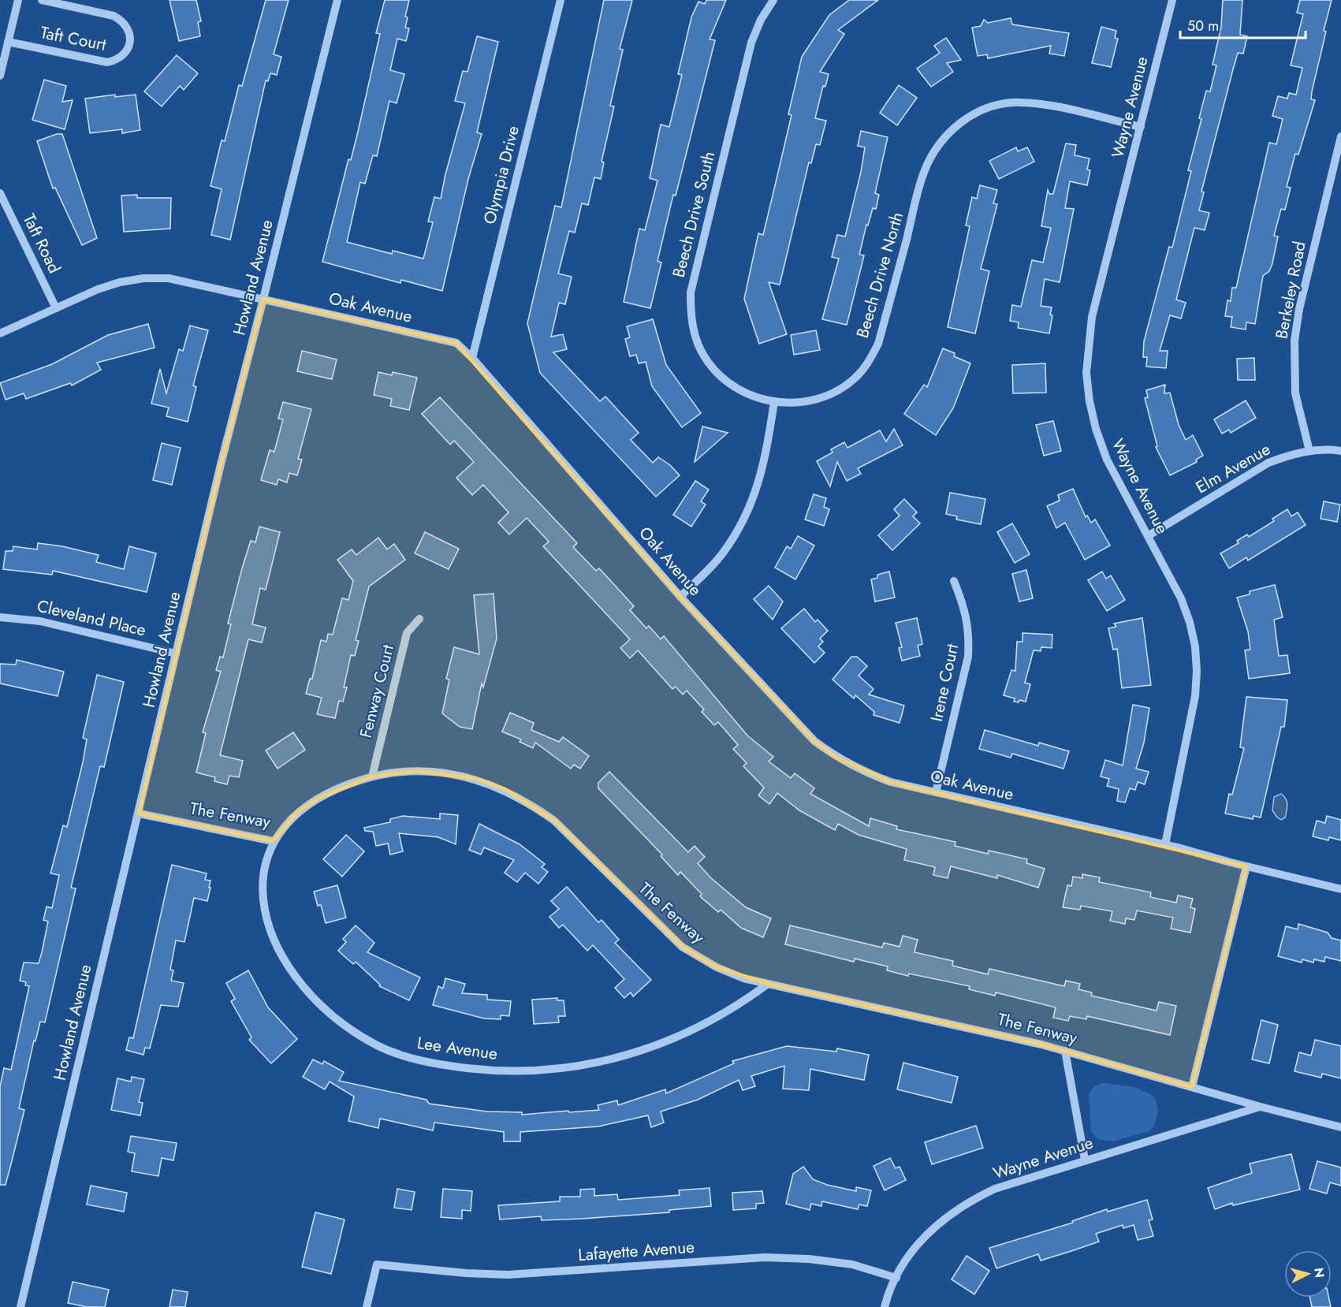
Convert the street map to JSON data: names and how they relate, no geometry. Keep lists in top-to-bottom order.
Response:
{
  "streets": {
    "street": [
      "Taft Court",
      "Wayne Avenue",
      "Olympia Drive",
      "Beech Drive South",
      "Taft Road",
      "Beech Drive North",
      "Howland Avenue",
      "Berkeley Road",
      "Oak Avenue",
      "Elm Avenue",
      "Cleveland Place",
      "Irene Court",
      "Fenway Court",
      "The Fenway",
      "Lee Avenue",
      "Lafayette Avenue"
    ]
  },
  "crossings": [
    ["Wayne Avenue", "Beech Drive North"],
    ["Wayne Avenue", "Oak Avenue"],
    ["Wayne Avenue", "Elm Avenue"],
    ["Wayne Avenue", "The Fenway"],
    ["Wayne Avenue", "Lafayette Avenue"],
    ["Olympia Drive", "Oak Avenue"],
    ["Beech Drive South", "Beech Drive North"],
    ["Taft Road", "Oak Avenue"],
    ["Howland Avenue", "Oak Avenue"],
    ["Howland Avenue", "Cleveland Place"],
    ["Howland Avenue", "The Fenway"],
    ["Berkeley Road", "Elm Avenue"],
    ["Oak Avenue", "Irene Court"],
    ["Fenway Court", "The Fenway"],
    ["The Fenway", "Lee Avenue"]
  ],
  "scale_bar": "50 m",
  "north": "right"
}
